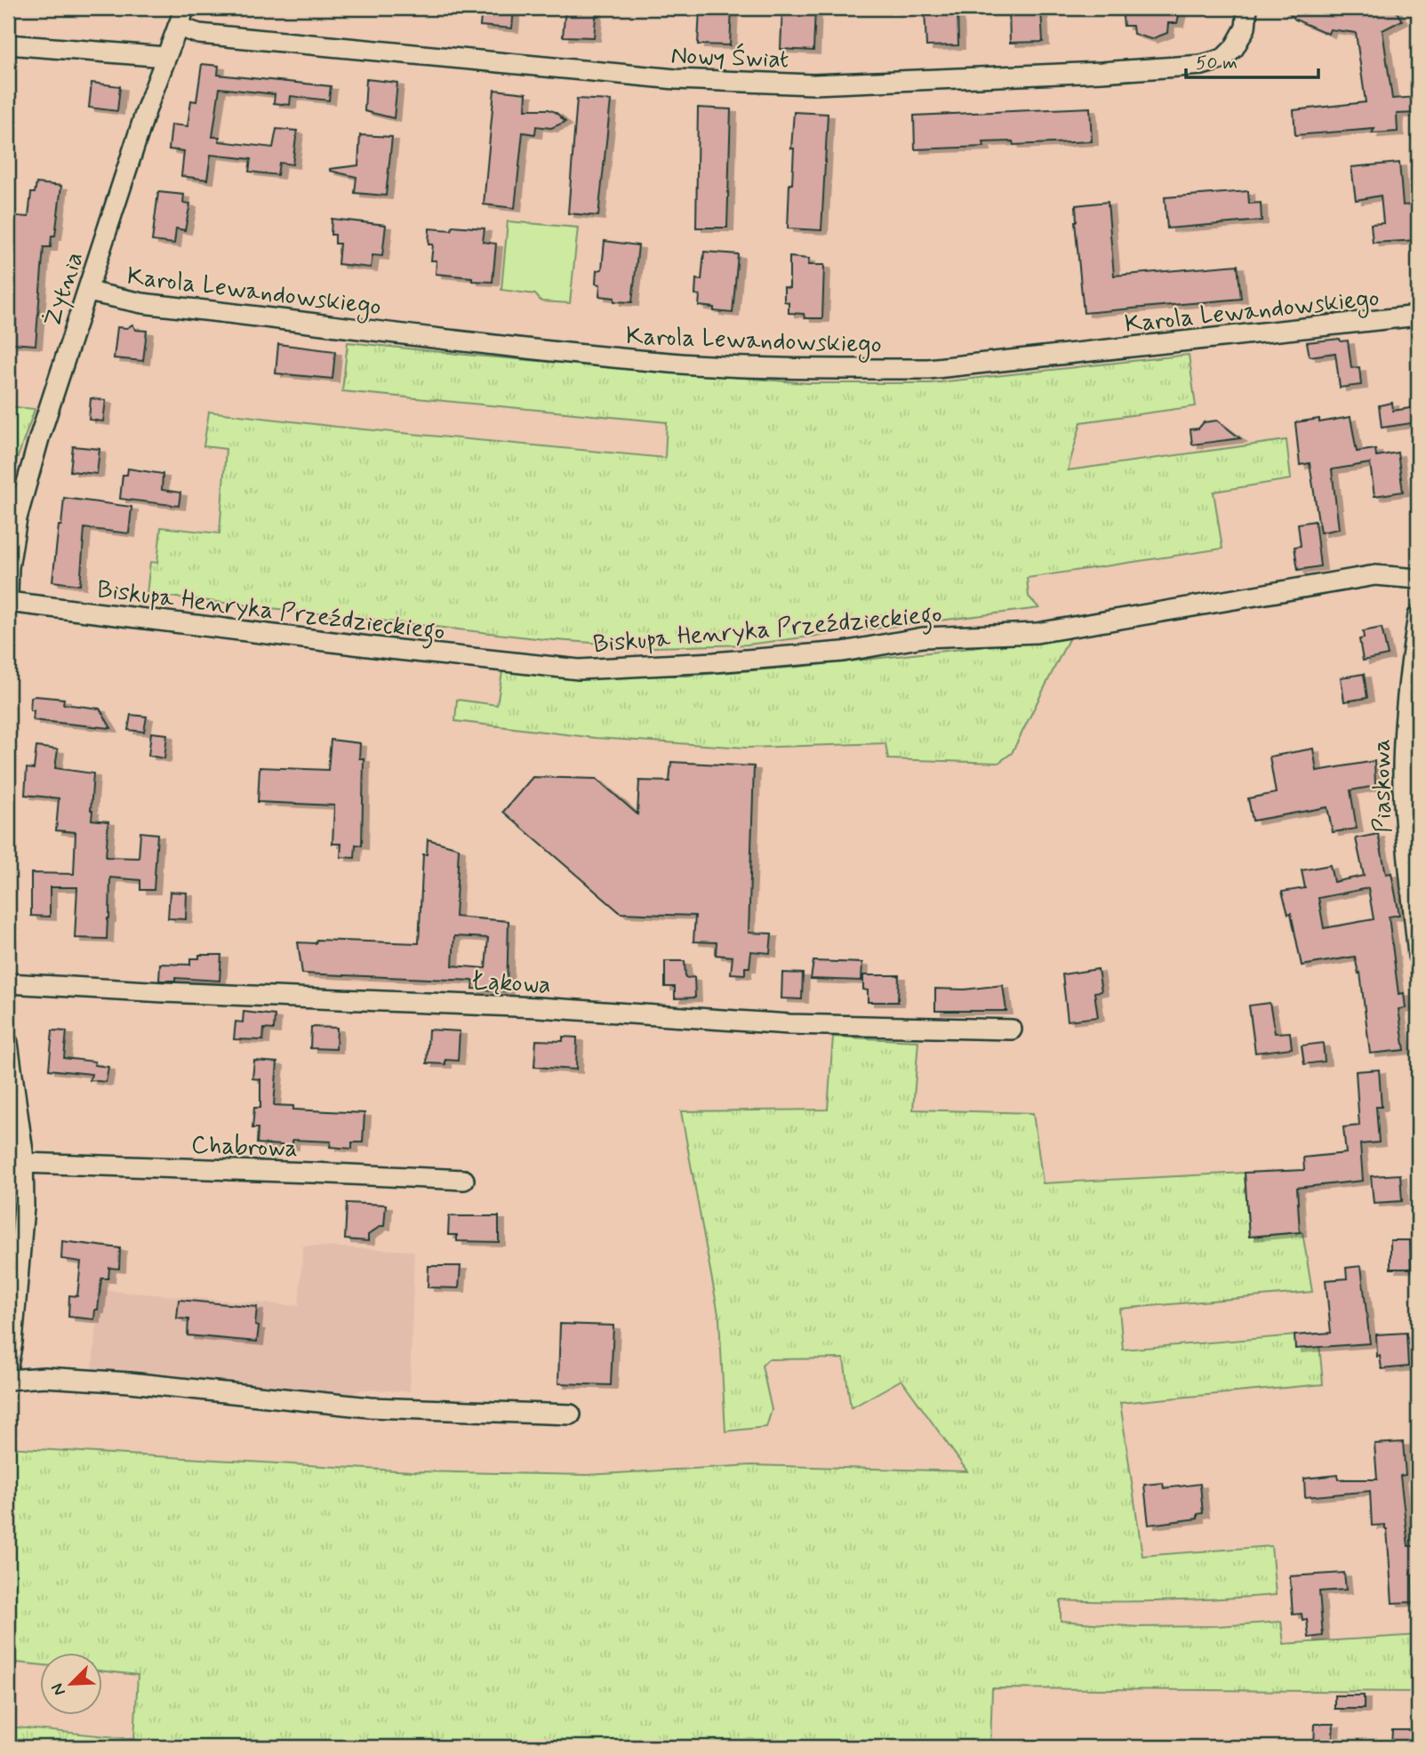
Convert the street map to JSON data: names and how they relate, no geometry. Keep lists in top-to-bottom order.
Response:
{
  "streets": {
    "street": [
      "Nowy Świat",
      "Żytnia",
      "Karola Lewandowskiego",
      "Biskupa Henryka Przeździeckiego",
      "Piaskowa",
      "Łąkowa",
      "Chabrowa"
    ]
  },
  "crossings": [
    ["Nowy Świat", "Żytnia"],
    ["Żytnia", "Karola Lewandowskiego"]
  ],
  "scale_bar": "50 m",
  "north": "bottom left"
}
